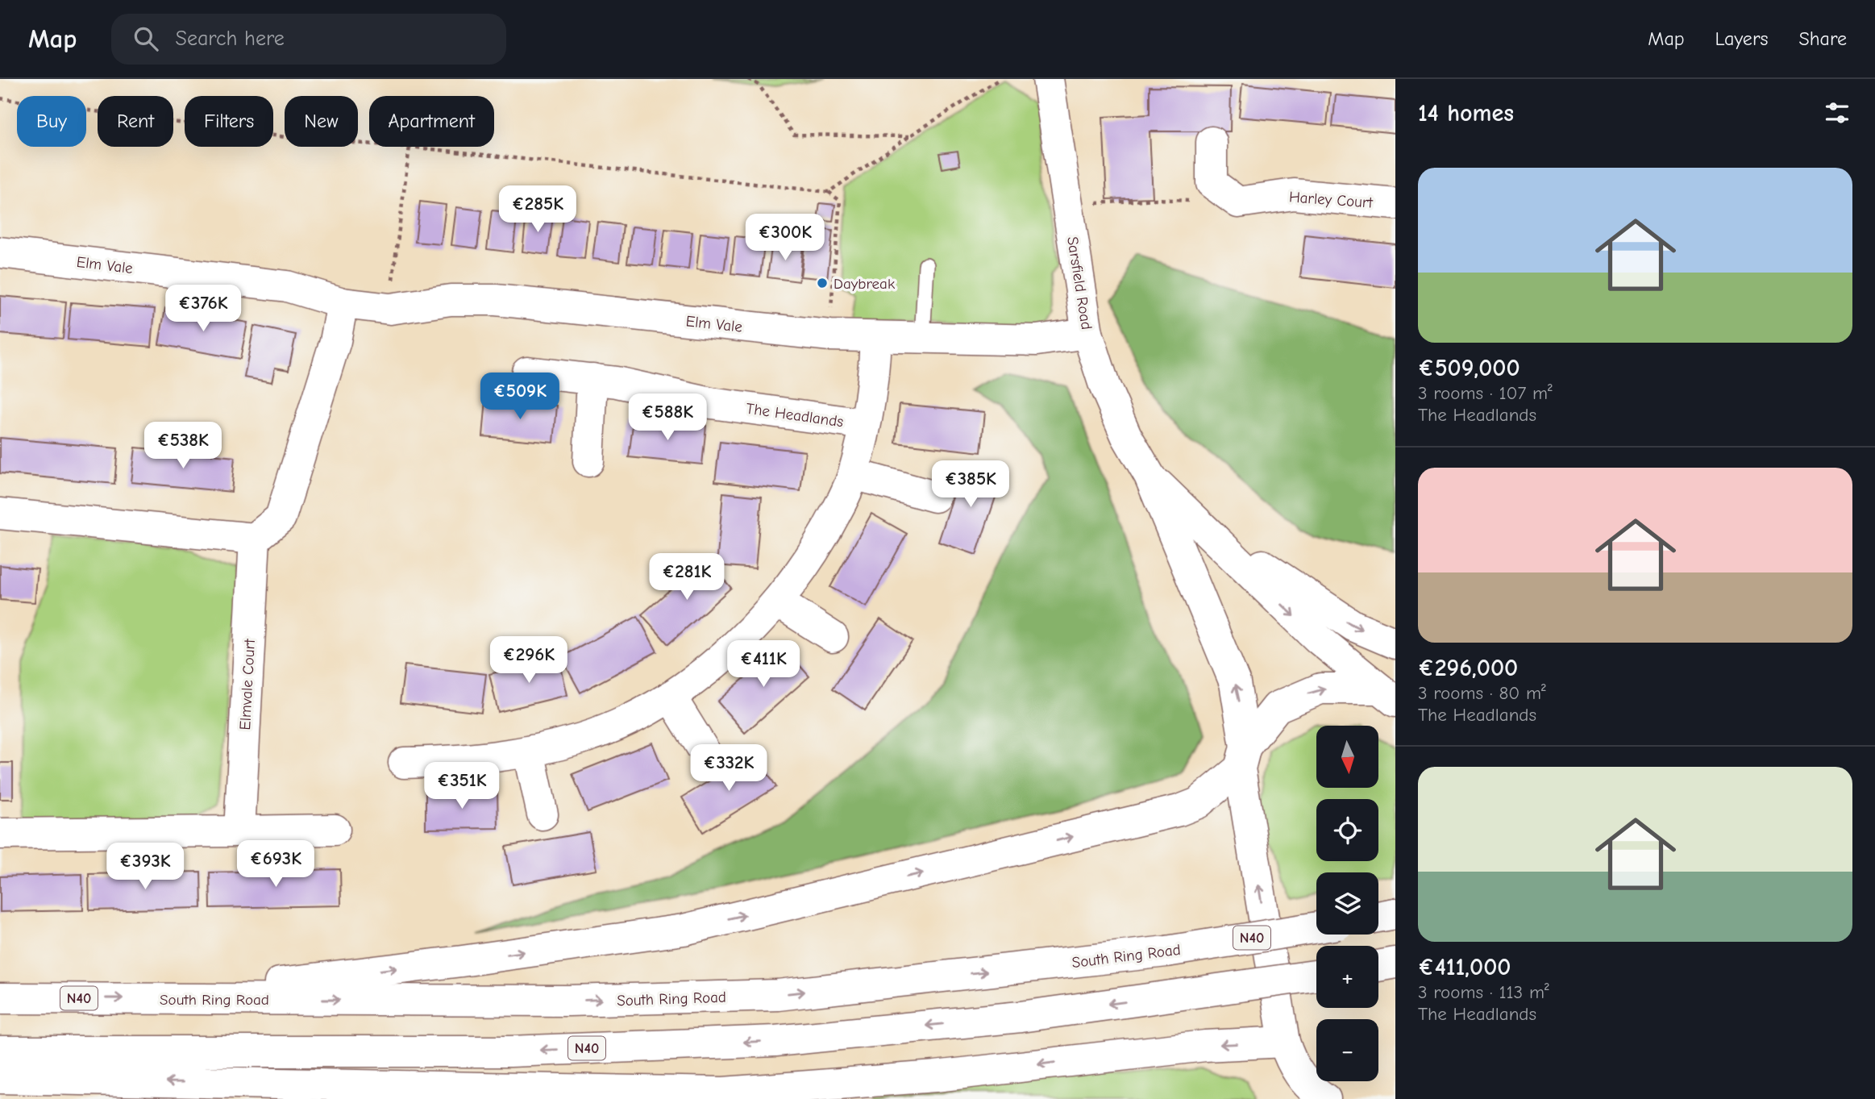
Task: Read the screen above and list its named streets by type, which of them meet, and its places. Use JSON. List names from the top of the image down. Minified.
{"streets":{"main road":["Harley Court","Elm Vale","Sarsfield Road","The Headlands","Elmvale Court","N40","South Ring Road"]},"crossings":[["Elm Vale","Sarsfield Road"],["Elm Vale","The Headlands"]],"places":["Daybreak"],"north":"bottom","page":{"header":"Map","search":"Search here","nav":["Map","Layers","Share"],"heading":"14 homes","chip":["Buy","Rent","Filters","New","Apartment"],"list":[{"name":"€509,000","note":"3 rooms · 107 m² · The Headlands"},{"name":"€296,000","note":"3 rooms · 80 m² · The Headlands"},{"name":"€411,000","note":"3 rooms · 113 m² · The Headlands"}],"price":["€285K","€300K","€376K","€509K","€588K","€538K","€385K","€281K","€296K","€411K","€332K","€351K","€693K","€393K"],"map_buttons":["+","−"]}}
